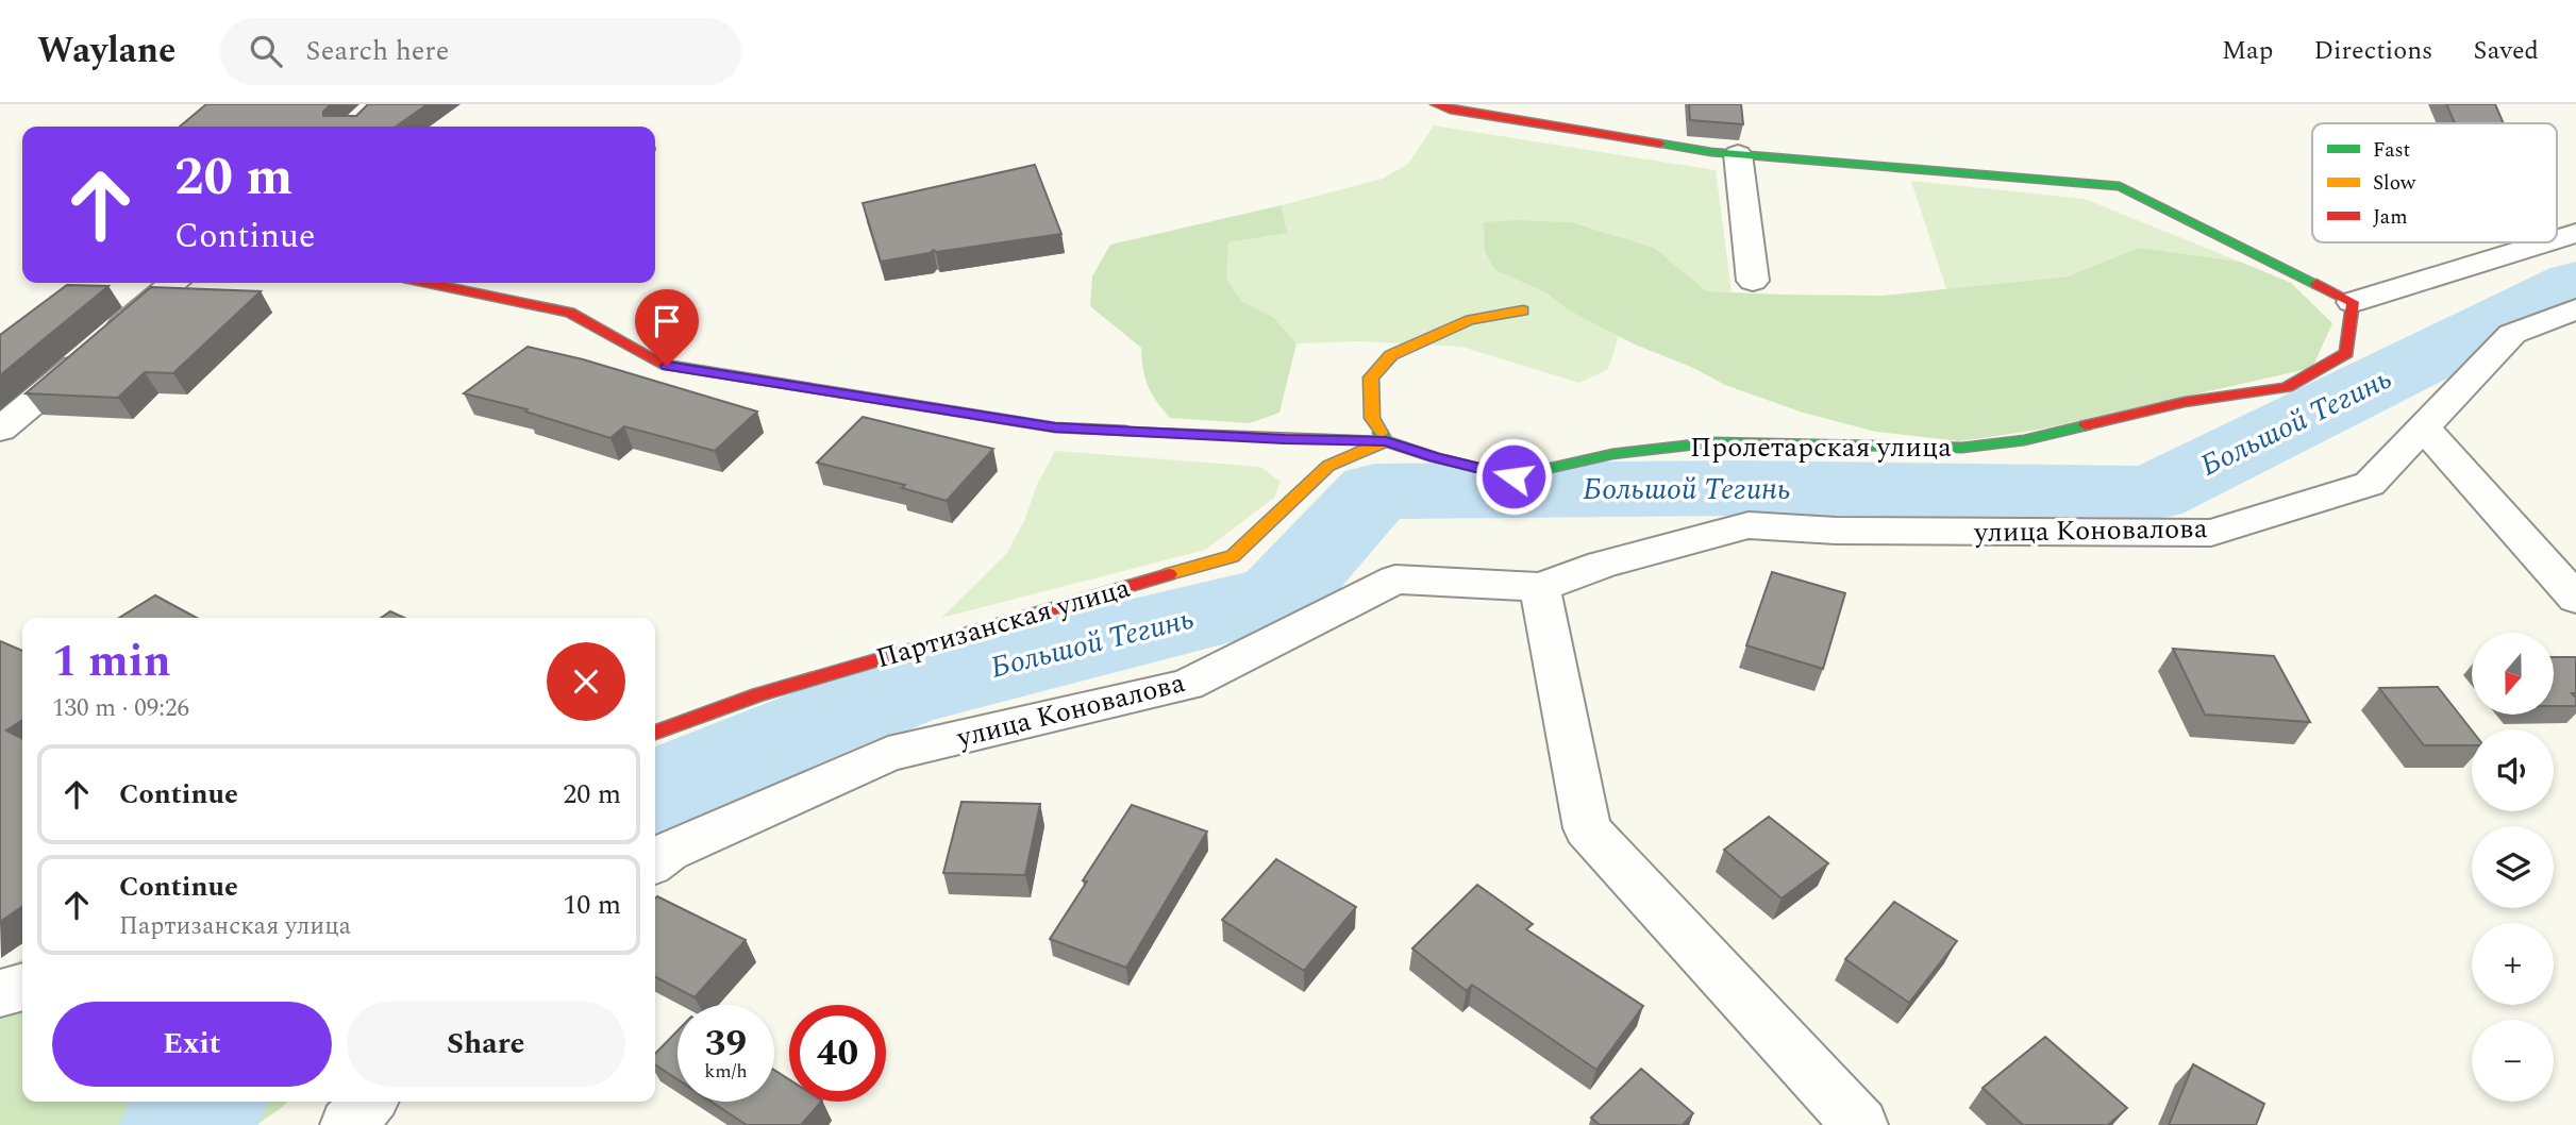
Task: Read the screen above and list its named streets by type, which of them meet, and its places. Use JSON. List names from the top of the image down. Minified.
{"streets":{"street":["Пролетарская улица","улица Коновалова","Партизанская улица"]},"crossings":[["Пролетарская улица","Партизанская улица"]],"water":["Большой Тегинь"],"legend":["Fast","Slow","Jam"],"north":"bottom","page":{"header":"Waylane","search":"Search here","nav":["Map","Directions","Saved"],"turn":["20 m","Continue"],"heading":["1 min","130 m · 09:26"],"map_buttons":["+","−"],"list":[{"name":"Continue","value":"20 m"},{"name":"Continue","note":"Партизанская улица","value":"10 m"}],"buttons":["Exit","Share"],"speed":"39 km/h","limit":"40"}}
